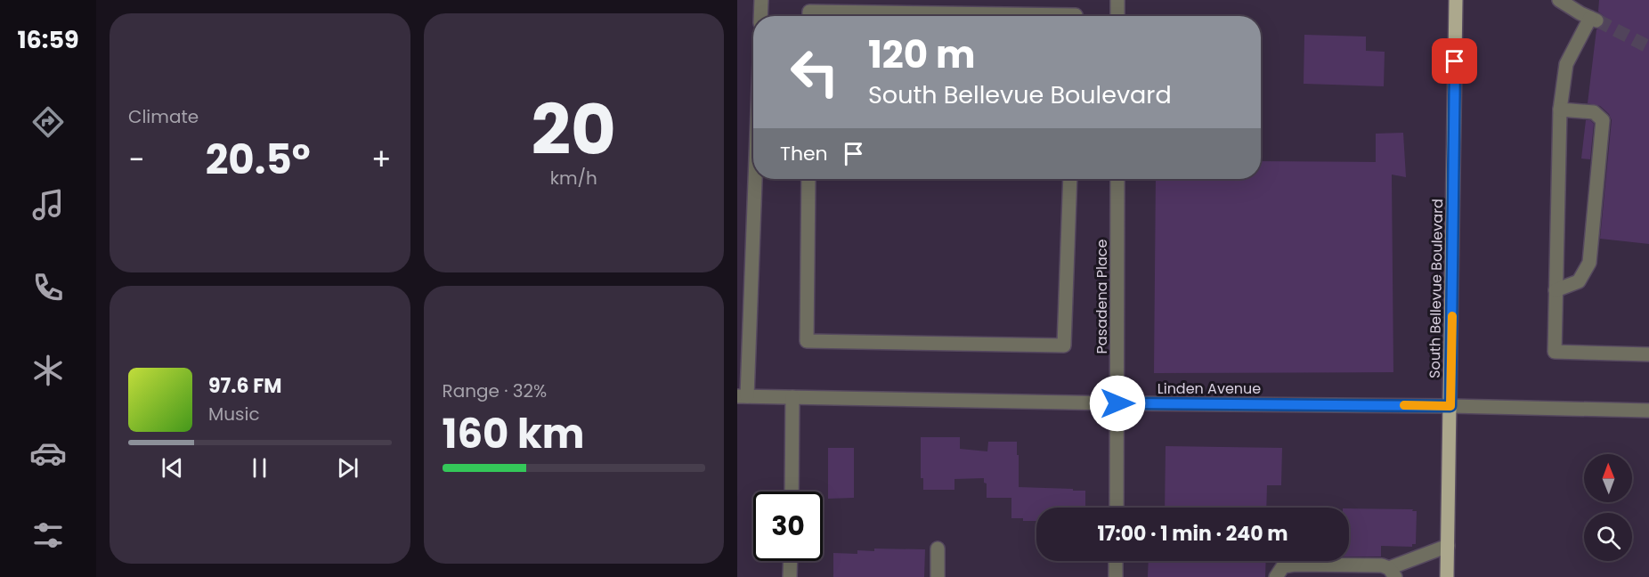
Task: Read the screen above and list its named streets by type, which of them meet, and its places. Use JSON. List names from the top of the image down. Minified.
{"streets":{"main road":["South Bellevue Boulevard"],"street":["Pasadena Place","Linden Avenue"]},"crossings":[["South Bellevue Boulevard","Linden Avenue"],["Pasadena Place","Linden Avenue"]],"north":"top","page":{"tabs":"16:59","tile":["Climate",["20","km/h"],["Range · 32%","160 km"]],"turn":["120 m","South Bellevue Boulevard"],"then":"Then","heat":["−","20.5°","+"],"song":["97.6 FM","Music"],"limit":"30","trip":"17:00 · 1 min · 240 m"}}
